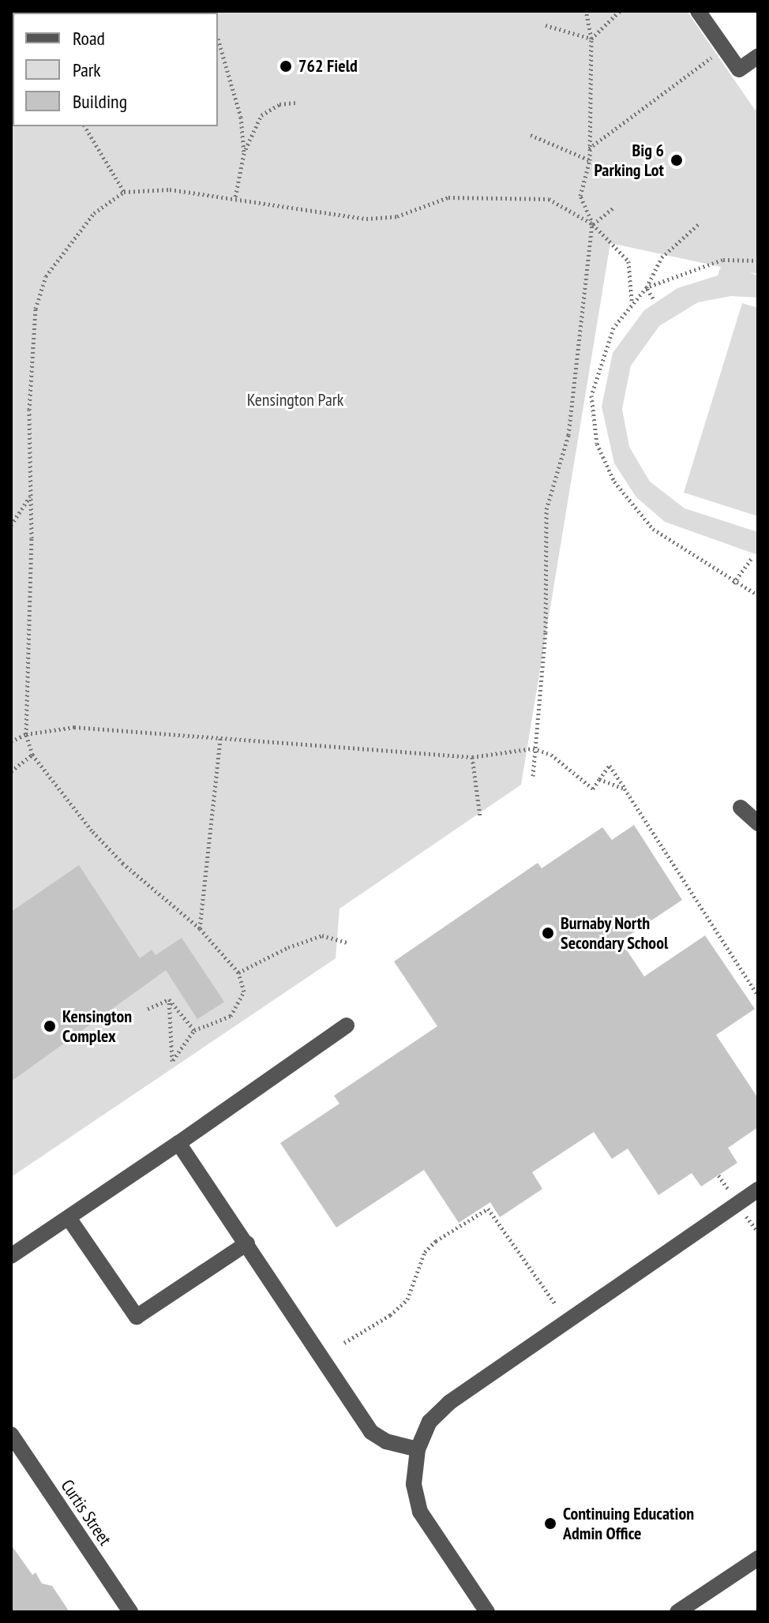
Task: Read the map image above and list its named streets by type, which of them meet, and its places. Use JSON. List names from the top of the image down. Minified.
{"streets":{"street":["Curtis Street"]},"parks":["Kensington Park"],"places":["762 Field","Big 6 Parking Lot","Burnaby North Secondary School","Kensington Complex","Continuing Education Admin Office"],"legend":["Road","Park","Building"]}
